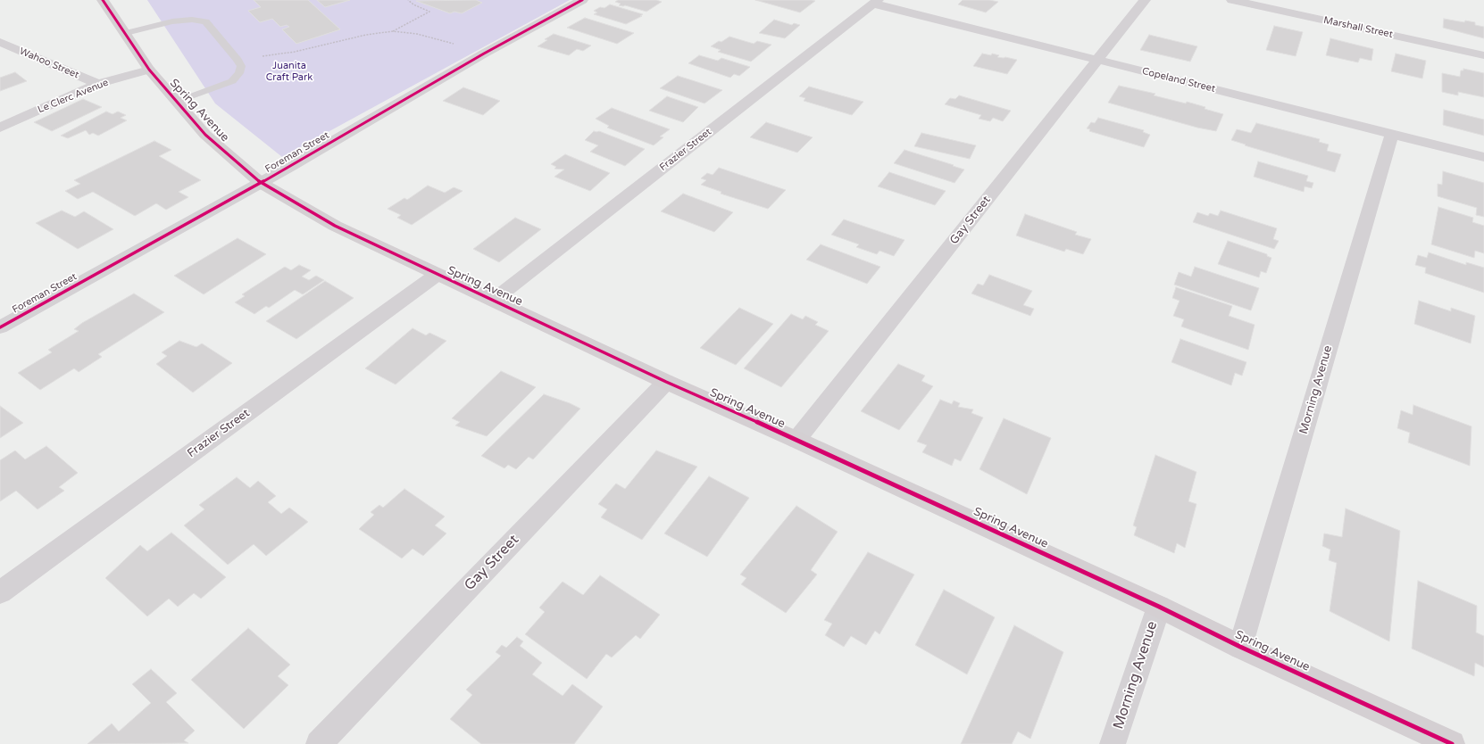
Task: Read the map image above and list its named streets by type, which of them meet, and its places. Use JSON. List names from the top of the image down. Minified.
{"streets":{"street":["Marshall Street","Wahoo Street","Copeland Street","Le Clerc Avenue","Spring Avenue","Frazier Street","Foreman Street","Gay Street","Morning Avenue"]},"crossings":[["Wahoo Street","Le Clerc Avenue"],["Copeland Street","Frazier Street"],["Copeland Street","Gay Street"],["Copeland Street","Morning Avenue"],["Le Clerc Avenue","Spring Avenue"],["Spring Avenue","Frazier Street"],["Spring Avenue","Foreman Street"],["Spring Avenue","Gay Street"],["Spring Avenue","Morning Avenue"]],"parks":["Juanita Craft Park"]}
